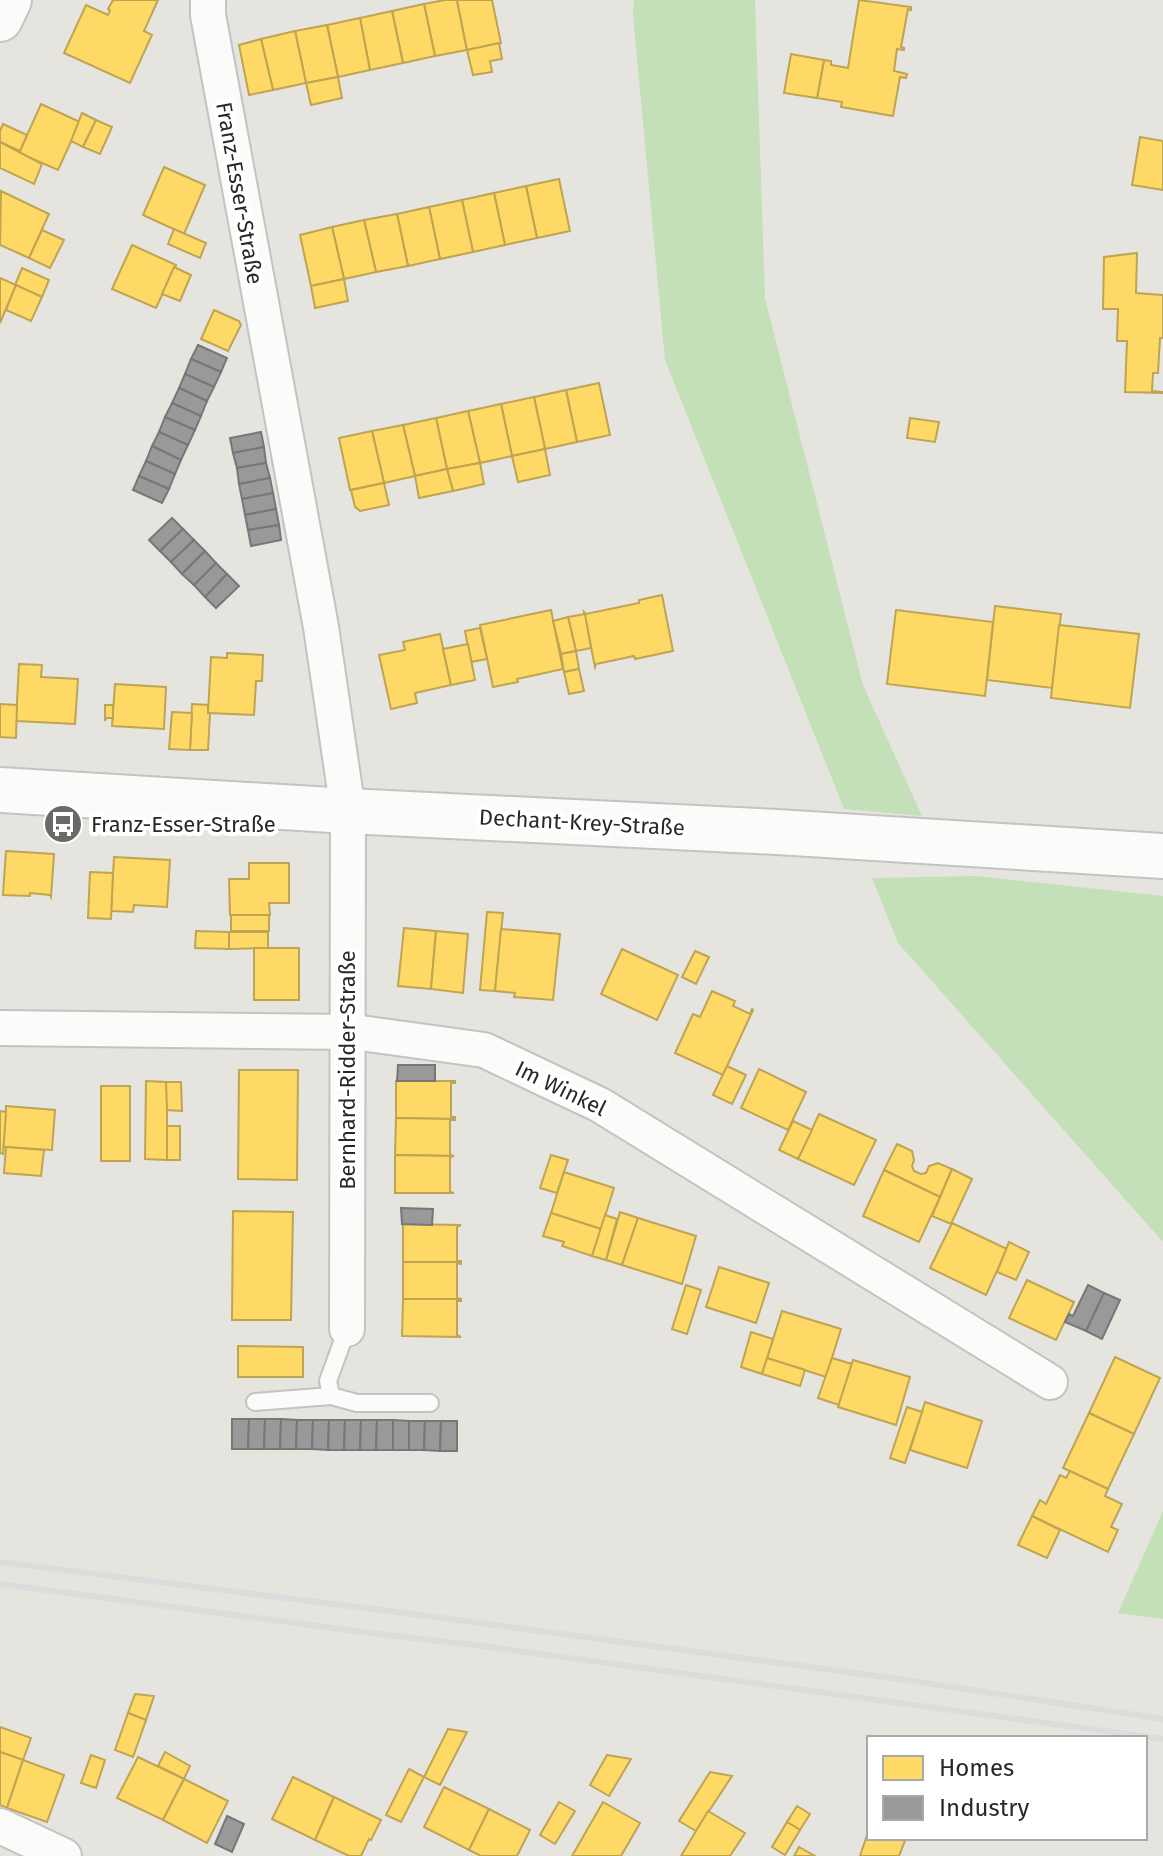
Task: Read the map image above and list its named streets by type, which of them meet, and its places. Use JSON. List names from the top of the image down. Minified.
{"streets":{"street":["Franz-Esser-Straße","Dechant-Krey-Straße","Bernhard-Ridder-Straße","Im Winkel"]},"crossings":[["Franz-Esser-Straße","Dechant-Krey-Straße"],["Franz-Esser-Straße","Bernhard-Ridder-Straße"],["Dechant-Krey-Straße","Bernhard-Ridder-Straße"],["Bernhard-Ridder-Straße","Im Winkel"]],"places":{"bus stop":["Franz-Esser-Straße"]},"legend":["Homes","Industry"]}
